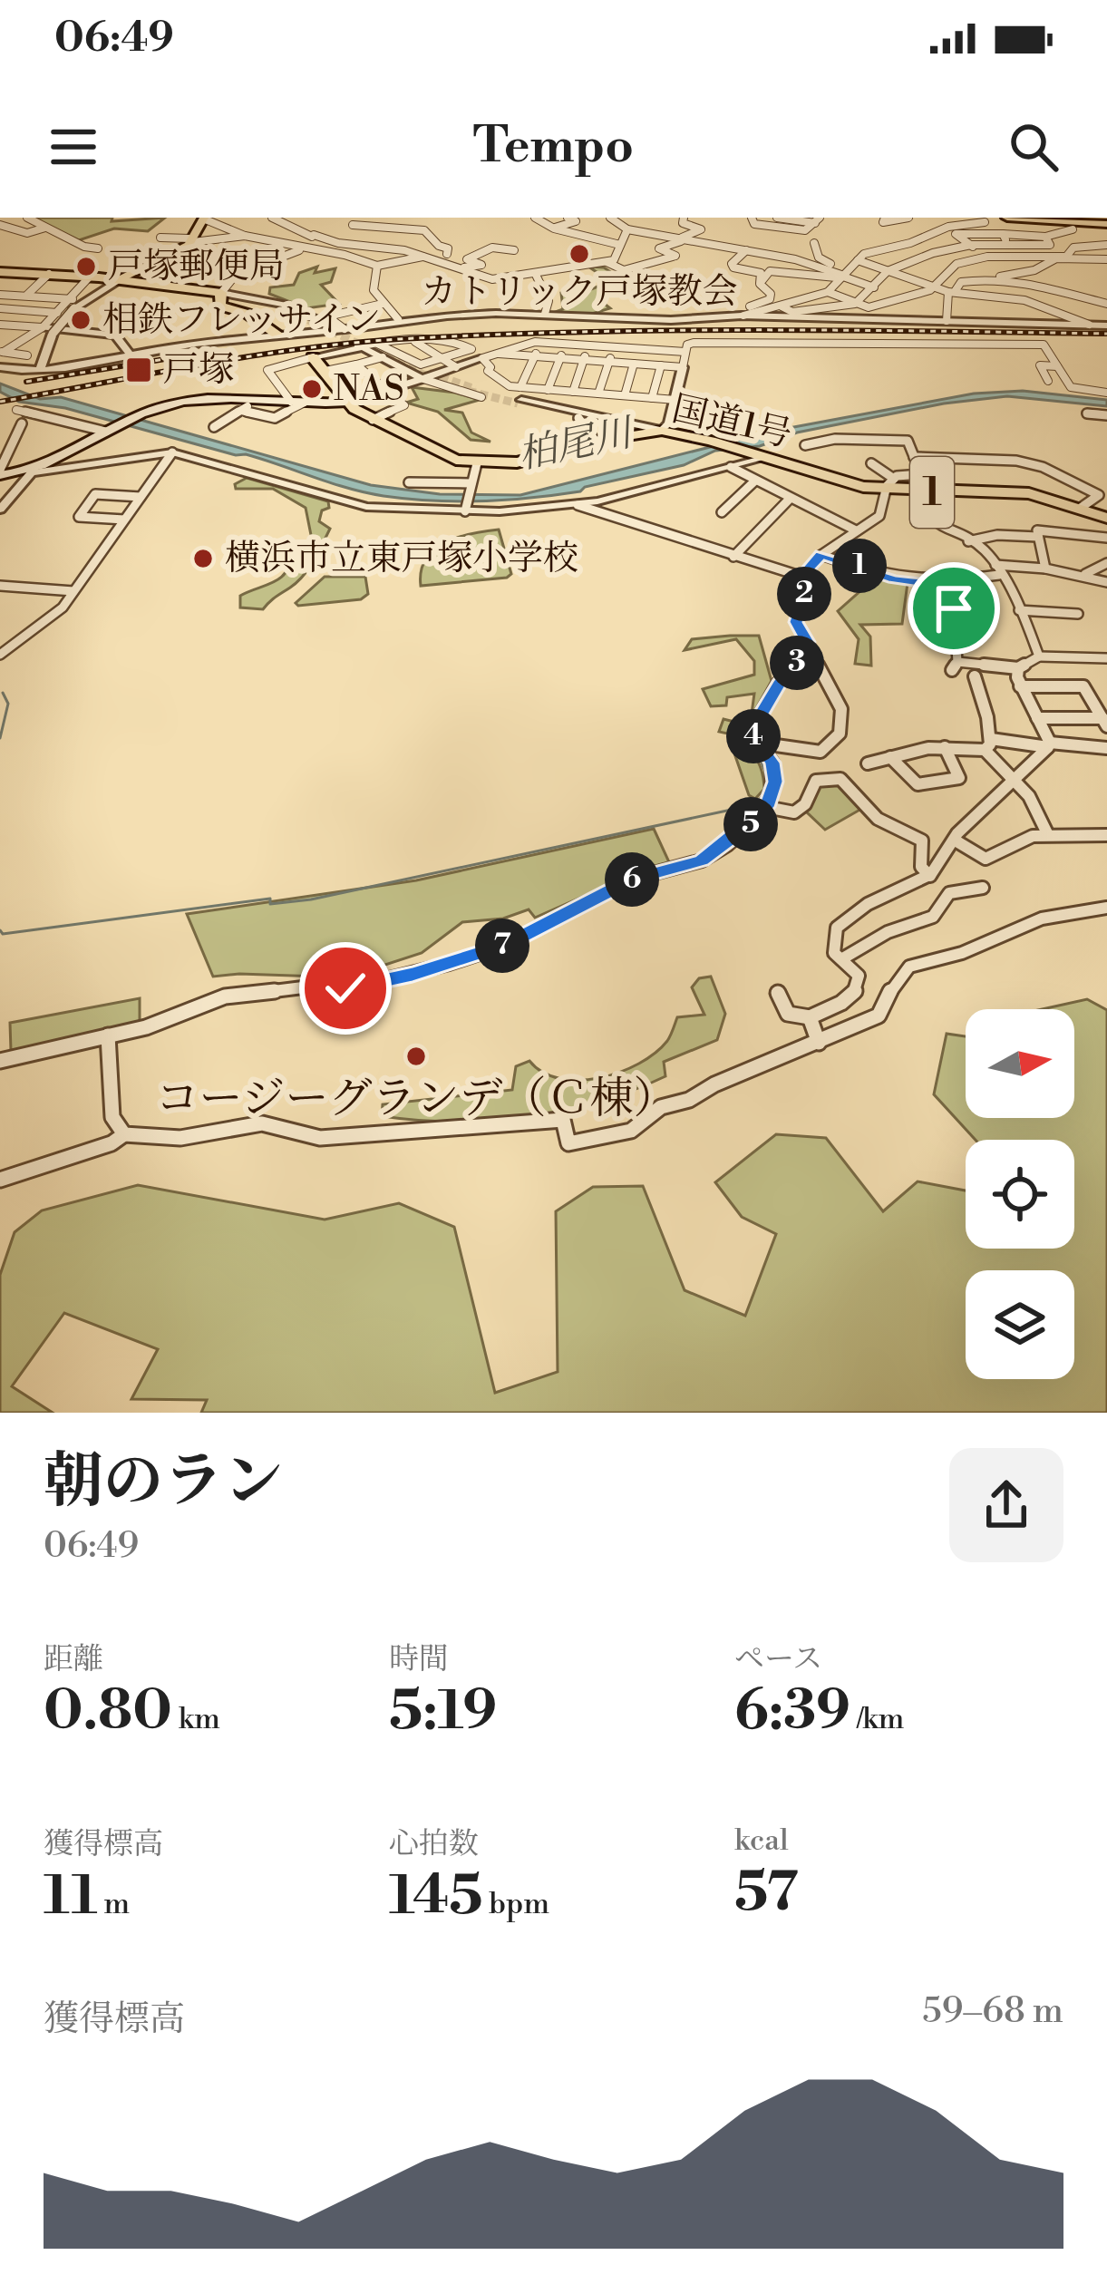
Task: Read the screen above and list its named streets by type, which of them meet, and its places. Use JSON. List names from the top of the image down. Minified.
{"streets":{"highway":["国道1号","1"]},"water":["柏尾川"],"places":{"other":["カトリック戸塚教会","戸塚郵便局","相鉄フレッサイン","NAS","横浜市立東戸塚小学校","コージーグランデ（Ｃ棟）"],"transit":["戸塚"]},"north":"right","page":{"status":"06:49","header":"Tempo","pins":["1","2","3","4","5","6","7"],"heading":["朝のラン","06:49"],"stats":[["距離","0.80 km"],["時間","5:19"],["ペース","6:39 /km"],["獲得標高","11 m"],["心拍数","145 bpm"],["kcal","57"]],"chart":["獲得標高","59–68 m"]}}
